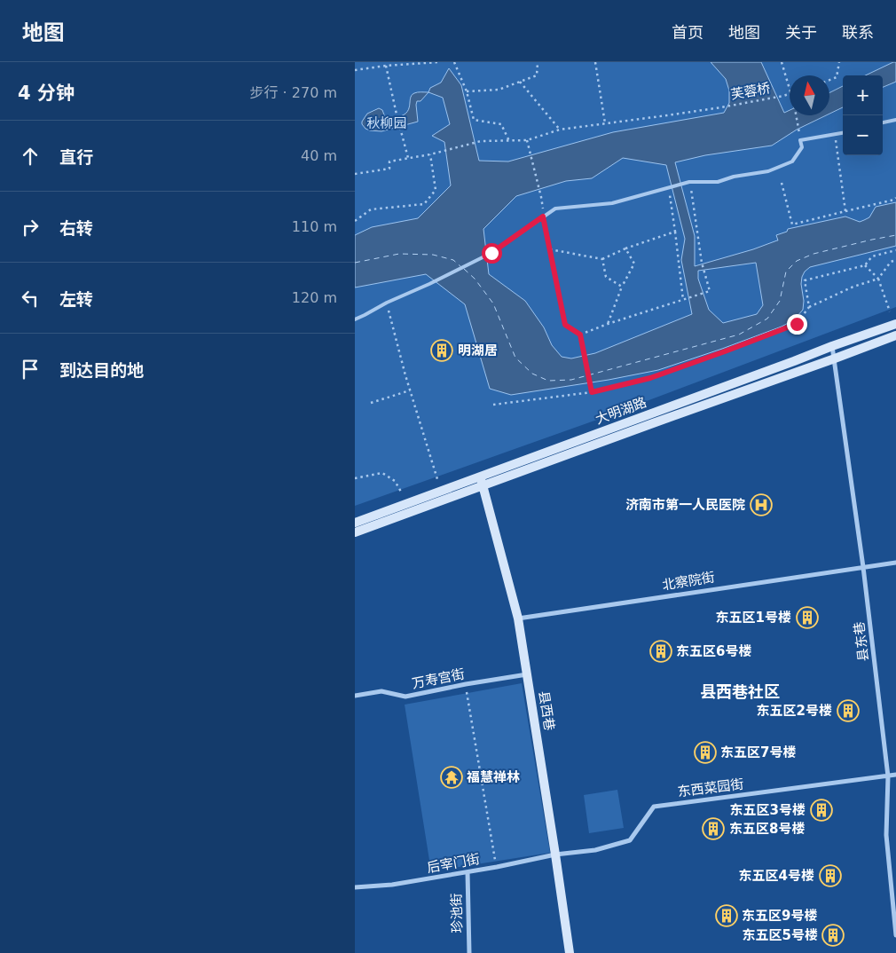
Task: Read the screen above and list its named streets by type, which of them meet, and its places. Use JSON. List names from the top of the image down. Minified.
{"streets":{"main road":["大明湖路","县西巷"],"street":["北察院街","县东巷","万寿宫街","东西菜园街","后宰门街","珍池街"],"path":["芙蓉桥"]},"crossings":[["大明湖路","县东巷"],["大明湖路","县西巷"],["北察院街","县东巷"],["北察院街","县西巷"],["县东巷","东西菜园街"],["万寿宫街","县西巷"],["县西巷","东西菜园街"],["县西巷","后宰门街"],["东西菜园街","后宰门街"],["后宰门街","珍池街"]],"districts":["县西巷社区"],"parks":["秋柳园"],"places":{"building":["明湖居","东五区1号楼","东五区6号楼","东五区2号楼","东五区7号楼","东五区3号楼","东五区8号楼","东五区4号楼","东五区9号楼","东五区5号楼"],"hospital":["济南市第一人民医院"],"temple":["福慧禅林"]},"north":"top","page":{"header":"地图","nav":["首页","地图","关于","联系"],"heading":["4 分钟","步行 · 270 m"],"map_buttons":["+","−"],"list":[["直行","40 m"],["右转","110 m"],["左转","120 m"],"到达目的地"]}}
